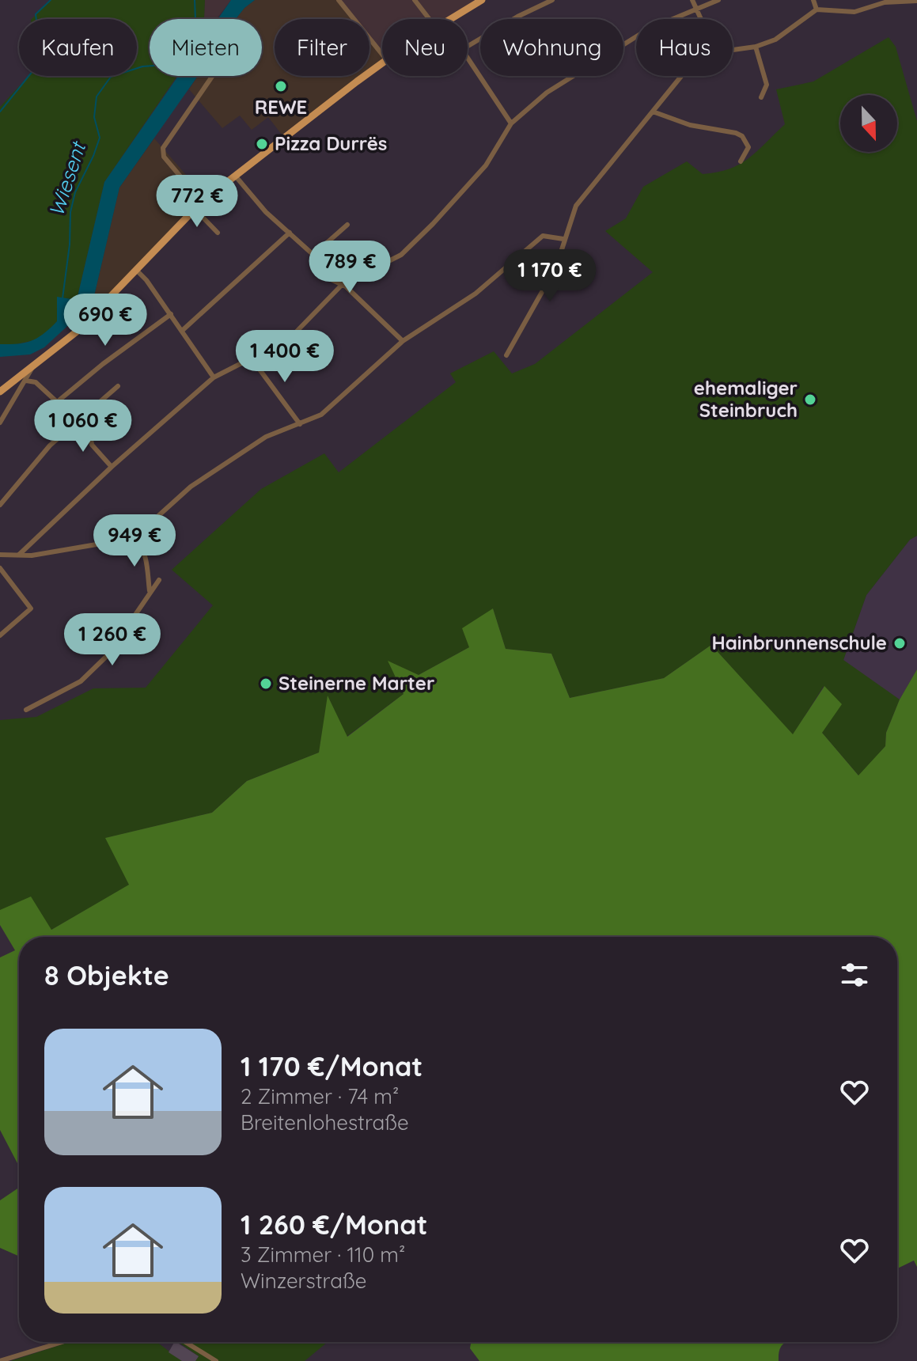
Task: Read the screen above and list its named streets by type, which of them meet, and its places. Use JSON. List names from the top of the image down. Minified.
{"water":["Wiesent"],"places":["REWE","Pizza Durrës","ehemaliger Steinbruch","Hainbrunnenschule","Steinerne Marter"],"north":"bottom","page":{"chip":["Kaufen","Mieten","Filter","Neu","Wohnung","Haus"],"price":["772 €","789 €","1 170 €","690 €","1 400 €","1 060 €","949 €","1 260 €"],"heading":"8 Objekte","list":[{"name":"1 170 €/Monat","note":"2 Zimmer · 74 m² · Breitenlohestraße"},{"name":"1 260 €/Monat","note":"3 Zimmer · 110 m² · Winzerstraße"}]}}
